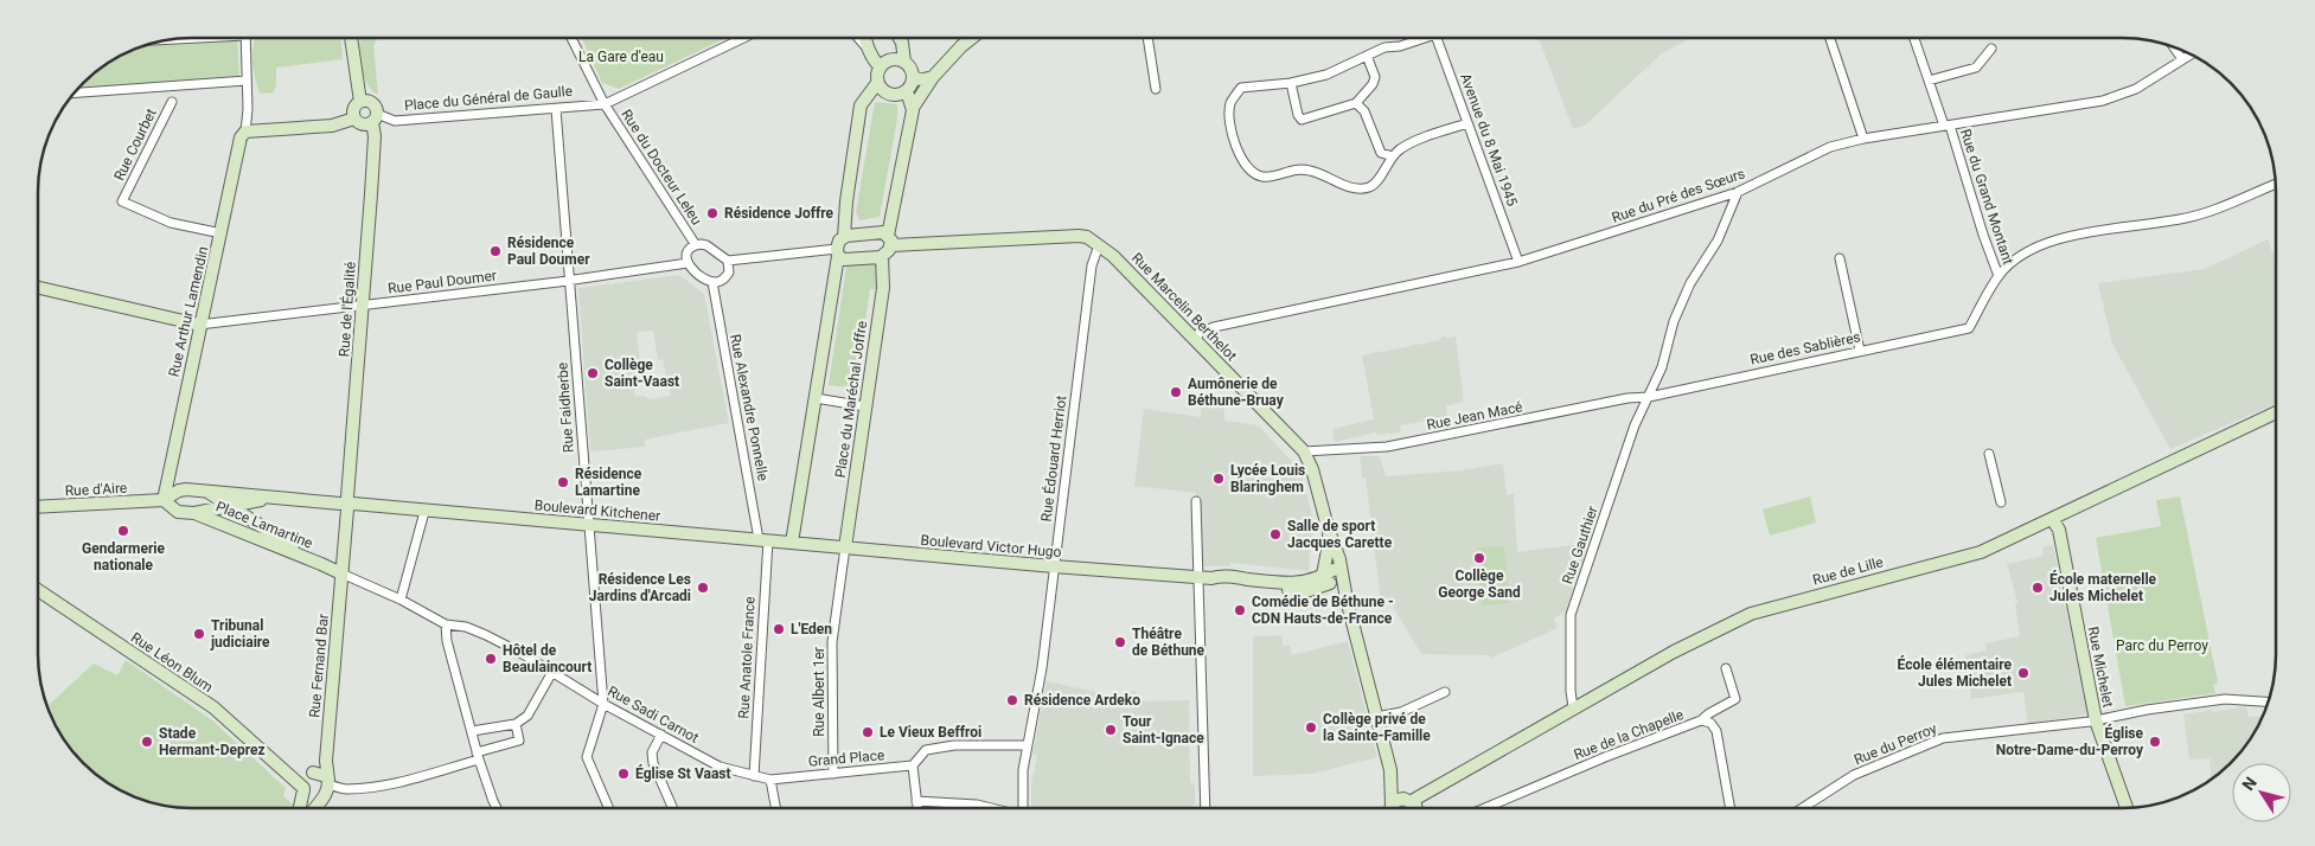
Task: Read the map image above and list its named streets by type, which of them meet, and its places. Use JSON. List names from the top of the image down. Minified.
{"streets":{"main road":["Rue Marcelin Berthelot","Rue de l'Égalité","Rue Arthur Lamendin","Place du Maréchal Joffre","Rue d'Aire","Boulevard Kitchener","Place Lamartine","Boulevard Victor Hugo","Rue de Lille","Rue Léon Blum","Rue Fernand Bar","Rue Michelet"],"street":["Place du Général de Gaulle","Avenue du 8 Mai 1945","Rue Courbet","Rue du Docteur Leleu","Rue du Pré des Sœurs","Rue du Grand Montant","Rue Paul Doumer","Rue des Sablières","Rue Faidherbe","Rue Alexandre Ponnelle","Rue Jean Macé","Rue Édouard Herriot","Rue Gauthier","Rue Anatole France","Rue Albert 1er","Rue Sadi Carnot","Rue de la Chapelle","Rue du Perroy","Grand Place"]},"crossings":[["Place du Général de Gaulle","Rue du Docteur Leleu"],["Place du Général de Gaulle","Rue de l'Égalité"],["Place du Général de Gaulle","Rue Faidherbe"],["Avenue du 8 Mai 1945","Rue du Pré des Sœurs"],["Rue Courbet","Rue Arthur Lamendin"],["Rue du Docteur Leleu","Rue Paul Doumer"],["Rue du Docteur Leleu","Rue Alexandre Ponnelle"],["Rue du Pré des Sœurs","Rue du Grand Montant"],["Rue du Pré des Sœurs","Rue Marcelin Berthelot"],["Rue du Pré des Sœurs","Rue Gauthier"],["Rue du Grand Montant","Rue des Sablières"],["Rue Paul Doumer","Rue de l'Égalité"],["Rue Paul Doumer","Rue Arthur Lamendin"],["Rue Paul Doumer","Rue Faidherbe"],["Rue Paul Doumer","Rue Alexandre Ponnelle"],["Rue Marcelin Berthelot","Rue Jean Macé"],["Rue Marcelin Berthelot","Rue Édouard Herriot"],["Rue Marcelin Berthelot","Boulevard Victor Hugo"],["Rue de l'Égalité","Place Lamartine"],["Rue Arthur Lamendin","Rue d'Aire"],["Rue Arthur Lamendin","Place Lamartine"],["Rue des Sablières","Rue Jean Macé"],["Rue des Sablières","Rue Gauthier"],["Place du Maréchal Joffre","Boulevard Victor Hugo"],["Place du Maréchal Joffre","Rue Albert 1er"],["Rue Faidherbe","Boulevard Kitchener"],["Rue Faidherbe","Rue Sadi Carnot"],["Rue Alexandre Ponnelle","Boulevard Kitchener"],["Rue Alexandre Ponnelle","Boulevard Victor Hugo"],["Rue Alexandre Ponnelle","Rue Anatole France"],["Rue Jean Macé","Rue Gauthier"],["Rue Édouard Herriot","Boulevard Victor Hugo"],["Rue d'Aire","Place Lamartine"],["Boulevard Kitchener","Place Lamartine"],["Boulevard Kitchener","Boulevard Victor Hugo"],["Boulevard Kitchener","Rue Anatole France"],["Rue Gauthier","Rue de Lille"],["Boulevard Victor Hugo","Rue Anatole France"],["Boulevard Victor Hugo","Rue Albert 1er"],["Rue de Lille","Rue Michelet"],["Rue Anatole France","Rue Sadi Carnot"],["Rue Léon Blum","Rue Fernand Bar"],["Rue Michelet","Rue du Perroy"],["Rue Albert 1er","Grand Place"],["Rue Sadi Carnot","Grand Place"]],"parks":["La Gare d'eau","Parc du Perroy"],"places":["Résidence Joffre","Résidence Paul Doumer","Collège Saint-Vaast","Aumônerie de Béthune-Bruay","Lycée Louis Blaringhem","Résidence Lamartine","Gendarmerie nationale","Salle de sport Jacques Carette","Collège George Sand","Résidence Les Jardins d'Arcadi","École maternelle Jules Michelet","Comédie de Béthune - CDN Hauts-de-France","L'Eden","Tribunal judiciaire","Théâtre de Béthune","Hôtel de Beaulaincourt","École élémentaire Jules Michelet","Résidence Ardeko","Collège privé de la Sainte-Famille","Tour Saint-Ignace","Le Vieux Beffroi","Stade Hermant-Deprez","Église Notre-Dame-du-Perroy","Église St Vaast"],"north":"top left"}
